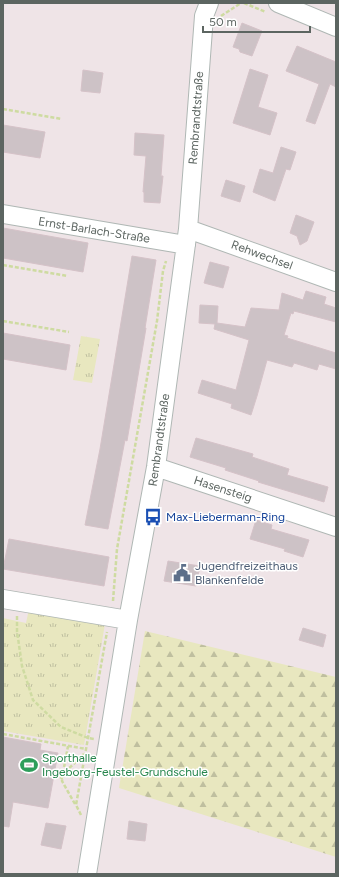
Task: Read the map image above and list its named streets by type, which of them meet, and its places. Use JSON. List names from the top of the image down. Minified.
{"streets":{"street":["Rembrandtstraße","Ernst-Barlach-Straße","Rehwechsel","Hasensteig"]},"crossings":[["Rembrandtstraße","Ernst-Barlach-Straße"],["Rembrandtstraße","Rehwechsel"],["Rembrandtstraße","Hasensteig"],["Ernst-Barlach-Straße","Rehwechsel"]],"places":{"bus stop":["Max-Liebermann-Ring"],"public building":["Jugendfreizeithaus Blankenfelde"],"sports":["Sporthalle Ingeborg-Feustel-Grundschule"]},"scale_bar":"50 m"}
